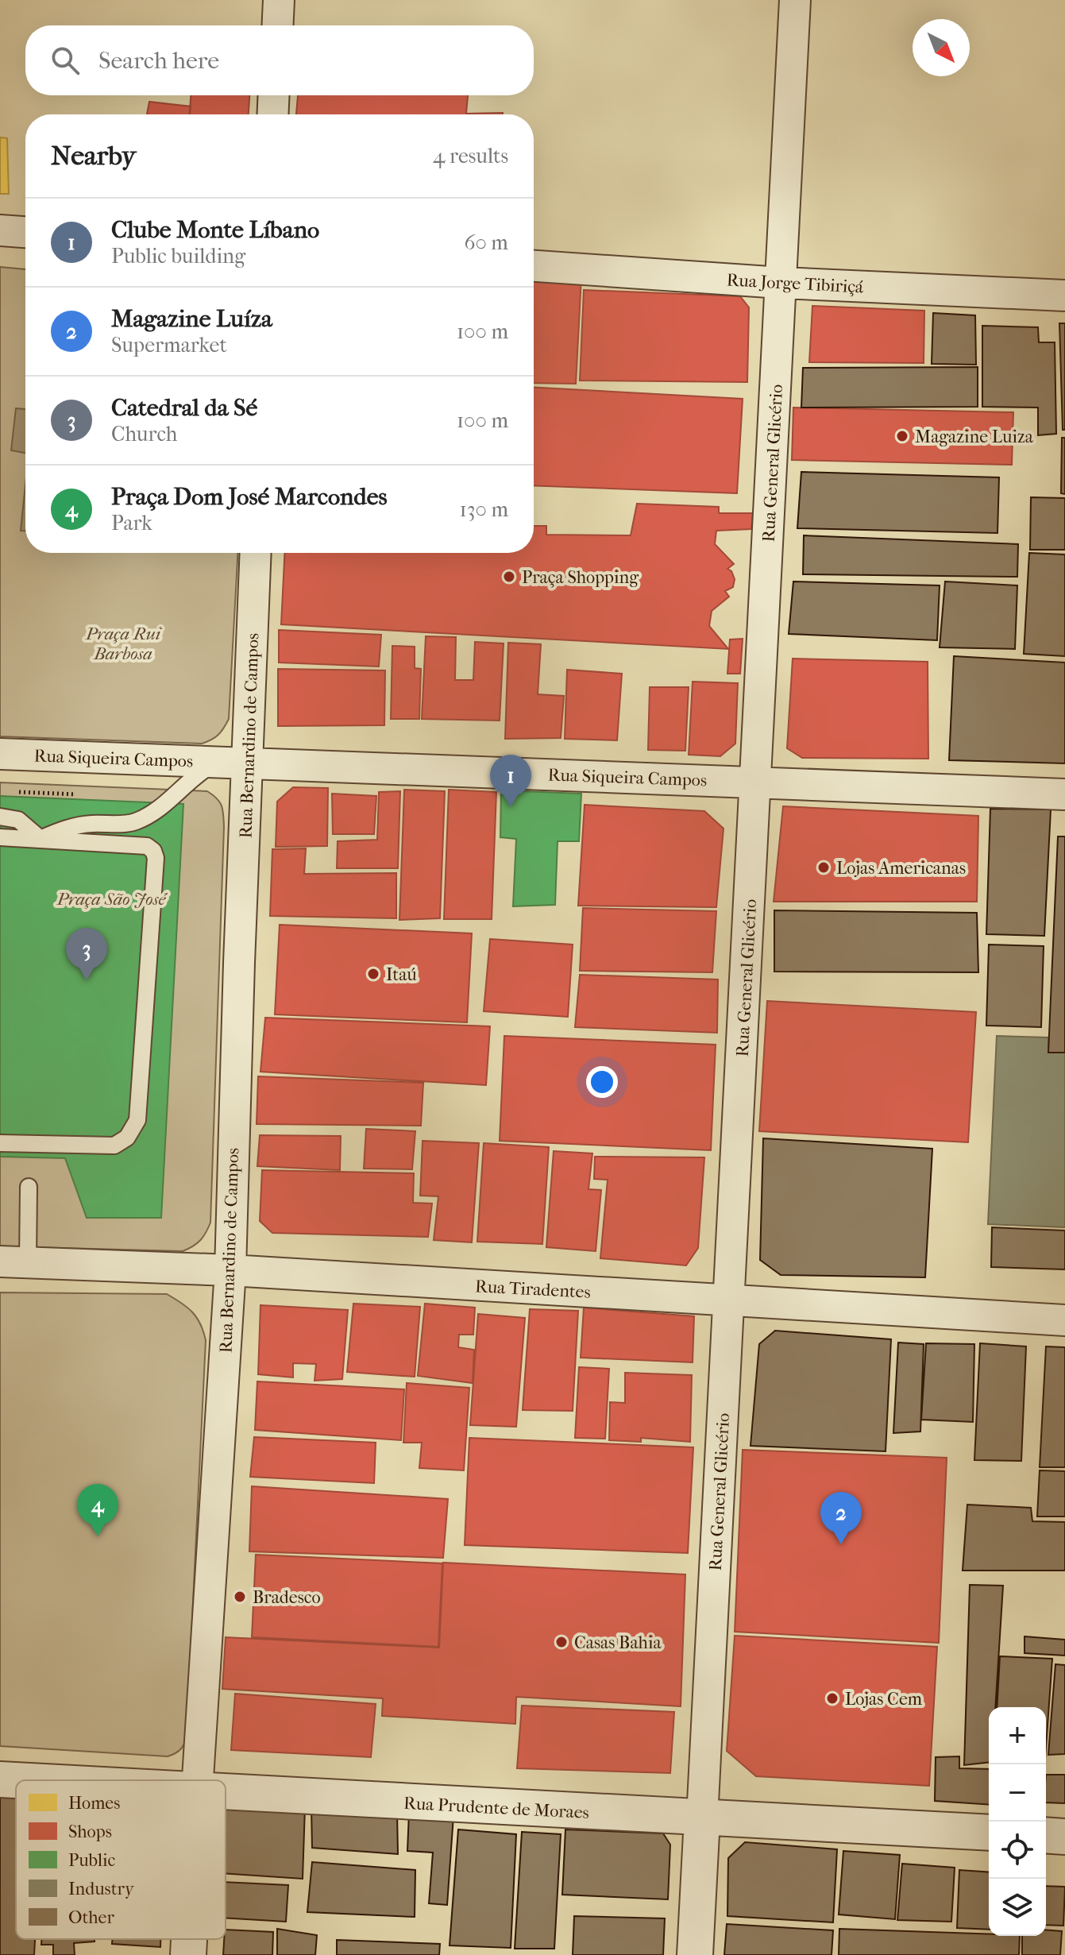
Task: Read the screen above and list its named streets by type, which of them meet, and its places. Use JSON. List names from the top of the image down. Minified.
{"streets":{"street":["Rua Jorge Tibiriçá","Rua General Glicério","Rua Bernardino de Campos","Rua Siqueira Campos","Rua Tiradentes","Rua Prudente de Moraes"]},"crossings":[["Rua Jorge Tibiriçá","Rua General Glicério"],["Rua General Glicério","Rua Siqueira Campos"],["Rua General Glicério","Rua Tiradentes"],["Rua General Glicério","Rua Prudente de Moraes"],["Rua Bernardino de Campos","Rua Siqueira Campos"],["Rua Bernardino de Campos","Rua Tiradentes"]],"parks":["Praça Rui Barbosa","Praça São José"],"places":["Magazine Luiza","Praça Shopping","Lojas Americanas","Itaú","Bradesco","Casas Bahia","Lojas Cem"],"legend":["Homes","Shops","Public","Industry","Other"],"north":"bottom right","page":{"search":"Search here","heading":["Nearby","4 results"],"list":[{"mark":"1","name":"Clube Monte Líbano","note":"Public building","value":"60 m"},{"mark":"2","name":"Magazine Luíza","note":"Supermarket","value":"100 m"},{"mark":"3","name":"Catedral da Sé","note":"Church","value":"100 m"},{"mark":"4","name":"Praça Dom José Marcondes","note":"Park","value":"130 m"}],"pins":["1","3","4","2"],"map_buttons":["+","−"]}}
